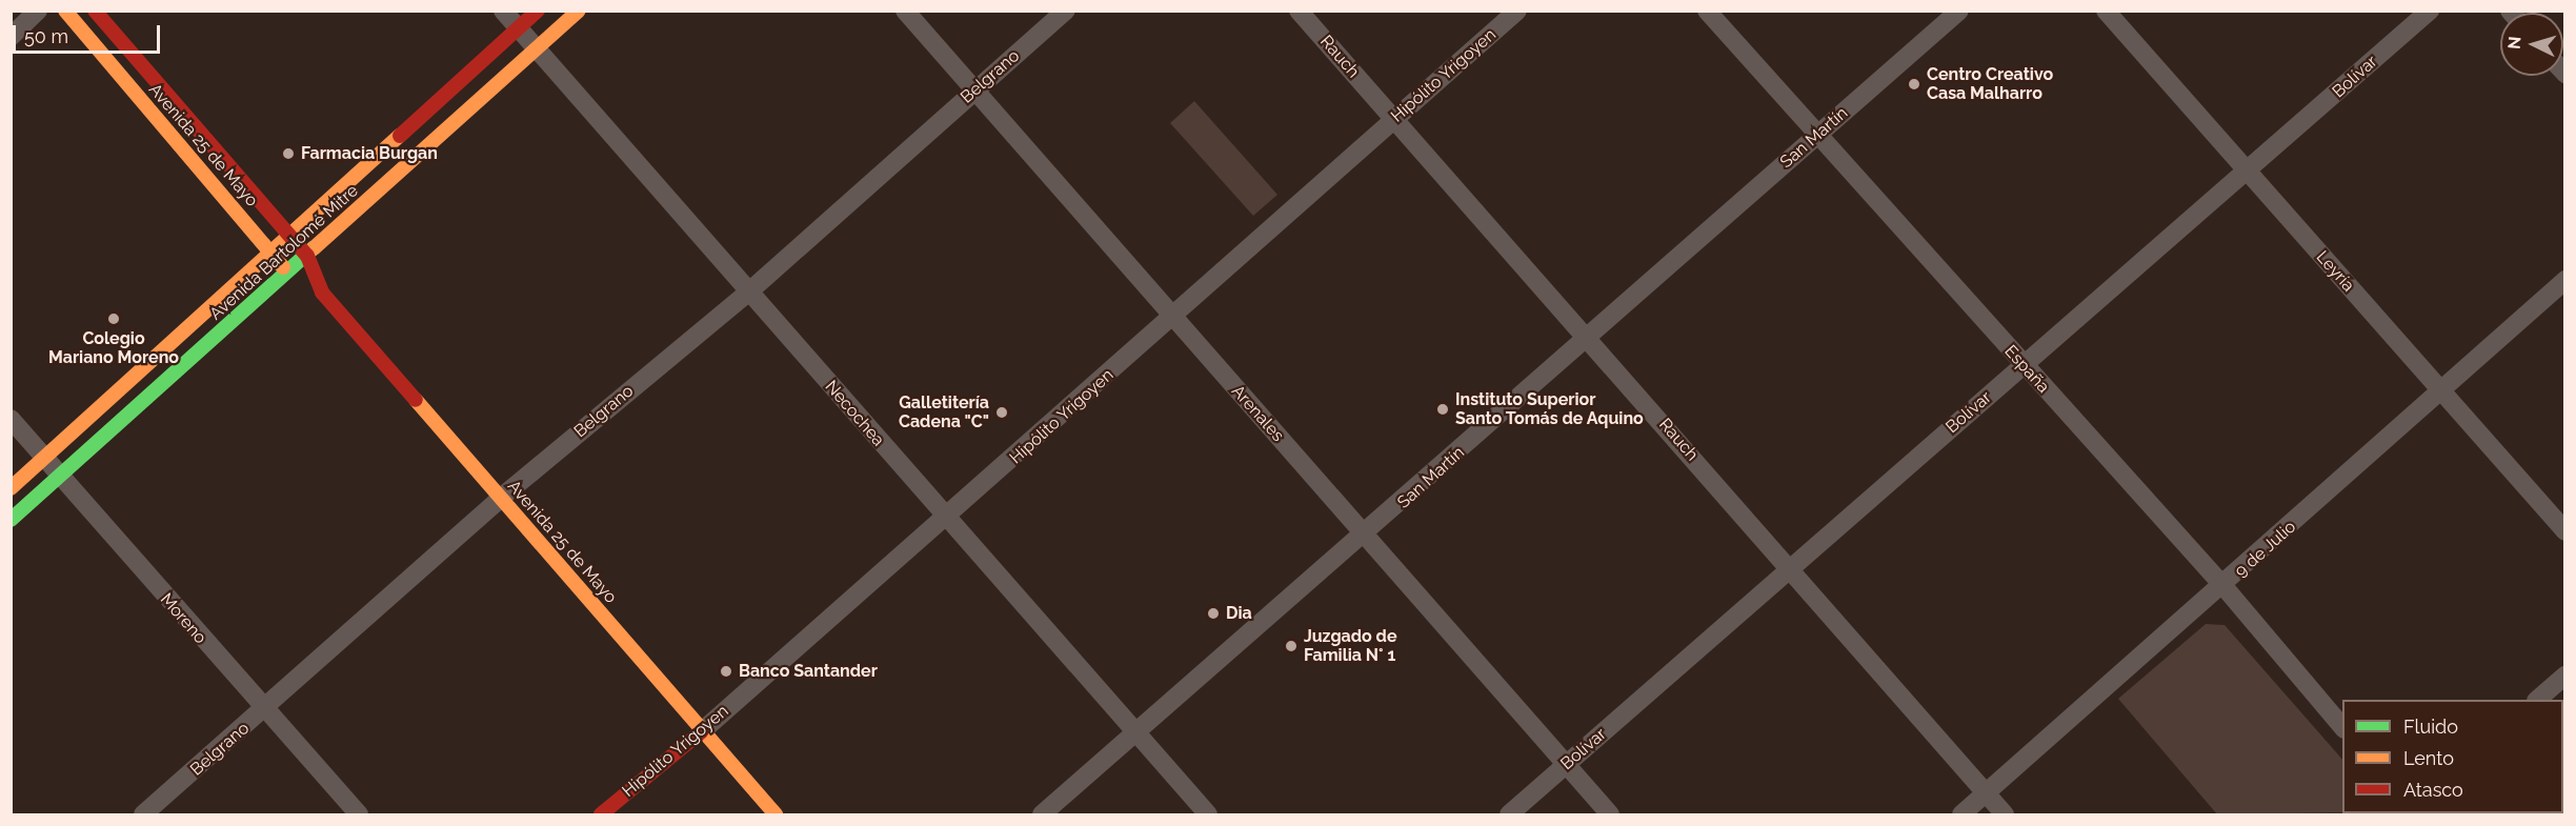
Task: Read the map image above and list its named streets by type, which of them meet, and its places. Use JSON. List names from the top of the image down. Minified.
{"streets":{"main road":["Hipólito Yrigoyen","Avenida 25 de Mayo","Avenida Bartolomé Mitre"],"street":["Rauch","Belgrano","Bolívar","San Martín","Leyría","España","Necochea","Arenales","9 de Julio","Moreno"]},"crossings":[["Rauch","Hipólito Yrigoyen"],["Rauch","Bolívar"],["Rauch","San Martín"],["Rauch","9 de Julio"],["Hipólito Yrigoyen","Avenida 25 de Mayo"],["Hipólito Yrigoyen","Necochea"],["Hipólito Yrigoyen","Arenales"],["Belgrano","Avenida 25 de Mayo"],["Belgrano","Necochea"],["Belgrano","Arenales"],["Belgrano","Moreno"],["Bolívar","Leyría"],["Bolívar","España"],["Bolívar","Arenales"],["San Martín","España"],["San Martín","Necochea"],["San Martín","Arenales"],["Avenida 25 de Mayo","Avenida Bartolomé Mitre"],["Avenida Bartolomé Mitre","Necochea"],["Avenida Bartolomé Mitre","Moreno"],["Leyría","9 de Julio"],["España","9 de Julio"]],"places":["Centro Creativo Casa Malharro","Farmacia Burgan","Colegio Mariano Moreno","Instituto Superior Santo Tomás de Aquino","Galletitería Cadena \"C\"","Dia","Juzgado de Familia N° 1","Banco Santander"],"legend":["Fluido","Lento","Atasco"],"scale_bar":"50 m","north":"left"}
